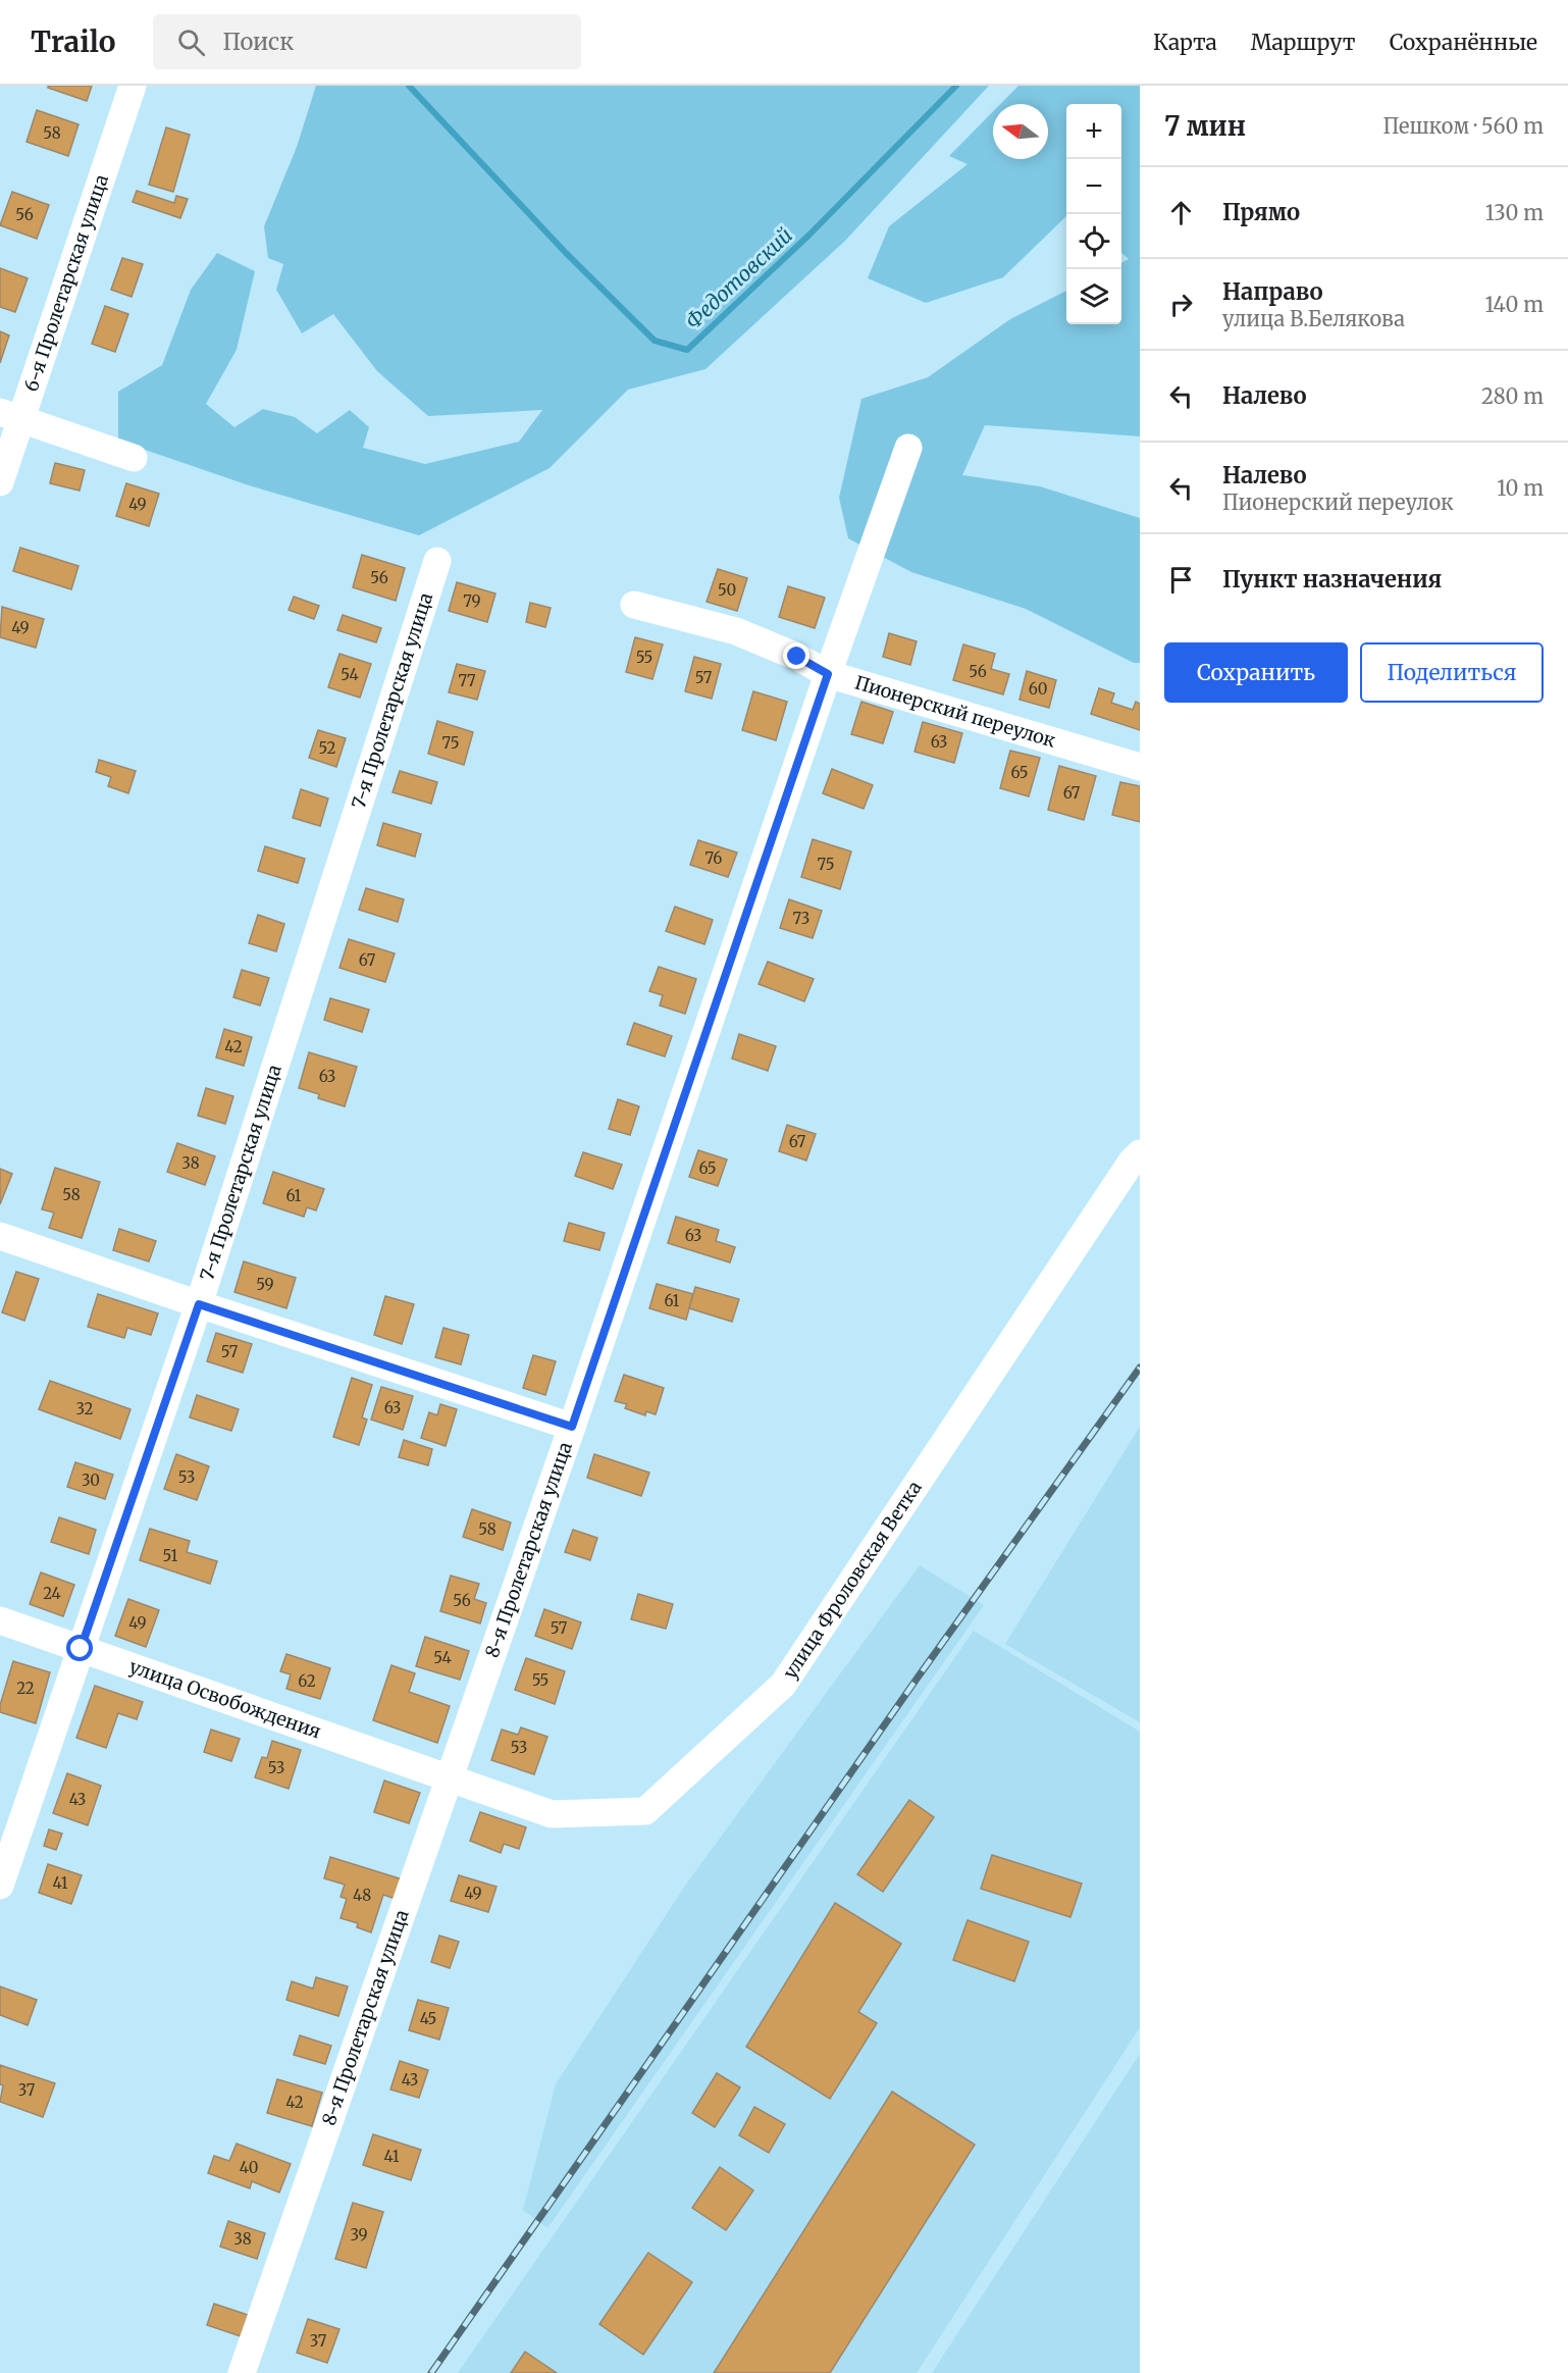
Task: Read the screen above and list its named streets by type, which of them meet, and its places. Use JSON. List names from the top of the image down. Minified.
{"streets":{"street":["6-я Пролетарская улица","7-я Пролетарская улица","Пионерский переулок","8-я Пролетарская улица","улица Фроловская Ветка","улица Освобождения"]},"crossings":[["7-я Пролетарская улица","улица Освобождения"],["Пионерский переулок","8-я Пролетарская улица"],["8-я Пролетарская улица","улица Фроловская Ветка"],["8-я Пролетарская улица","улица Освобождения"],["улица Фроловская Ветка","улица Освобождения"]],"water":["Федотовский"],"house_numbers":["58","56","49","56","50","79","49","55","56","54","57","77","60","63","75","52","65","67","76","75","73","67","42","63","67","38","65","58","61","63","59","61","57","63","32","53","30","58","51","24","56","49","57","54","55","62","22","53","53","43","41","49","48","45","43","37","42","41","40","39","38","37"],"north":"left","page":{"header":"Trailo","search":"Поиск","nav":["Карта","Маршрут","Сохранённые"],"heading":["7 мин","Пешком · 560 m"],"map_buttons":["+","−"],"list":[["Прямо","130 m"],["Направо","улица В.Белякова","140 m"],["Налево","280 m"],["Налево","Пионерский переулок","10 m"],"Пункт назначения"],"buttons":["Сохранить","Поделиться"]}}
